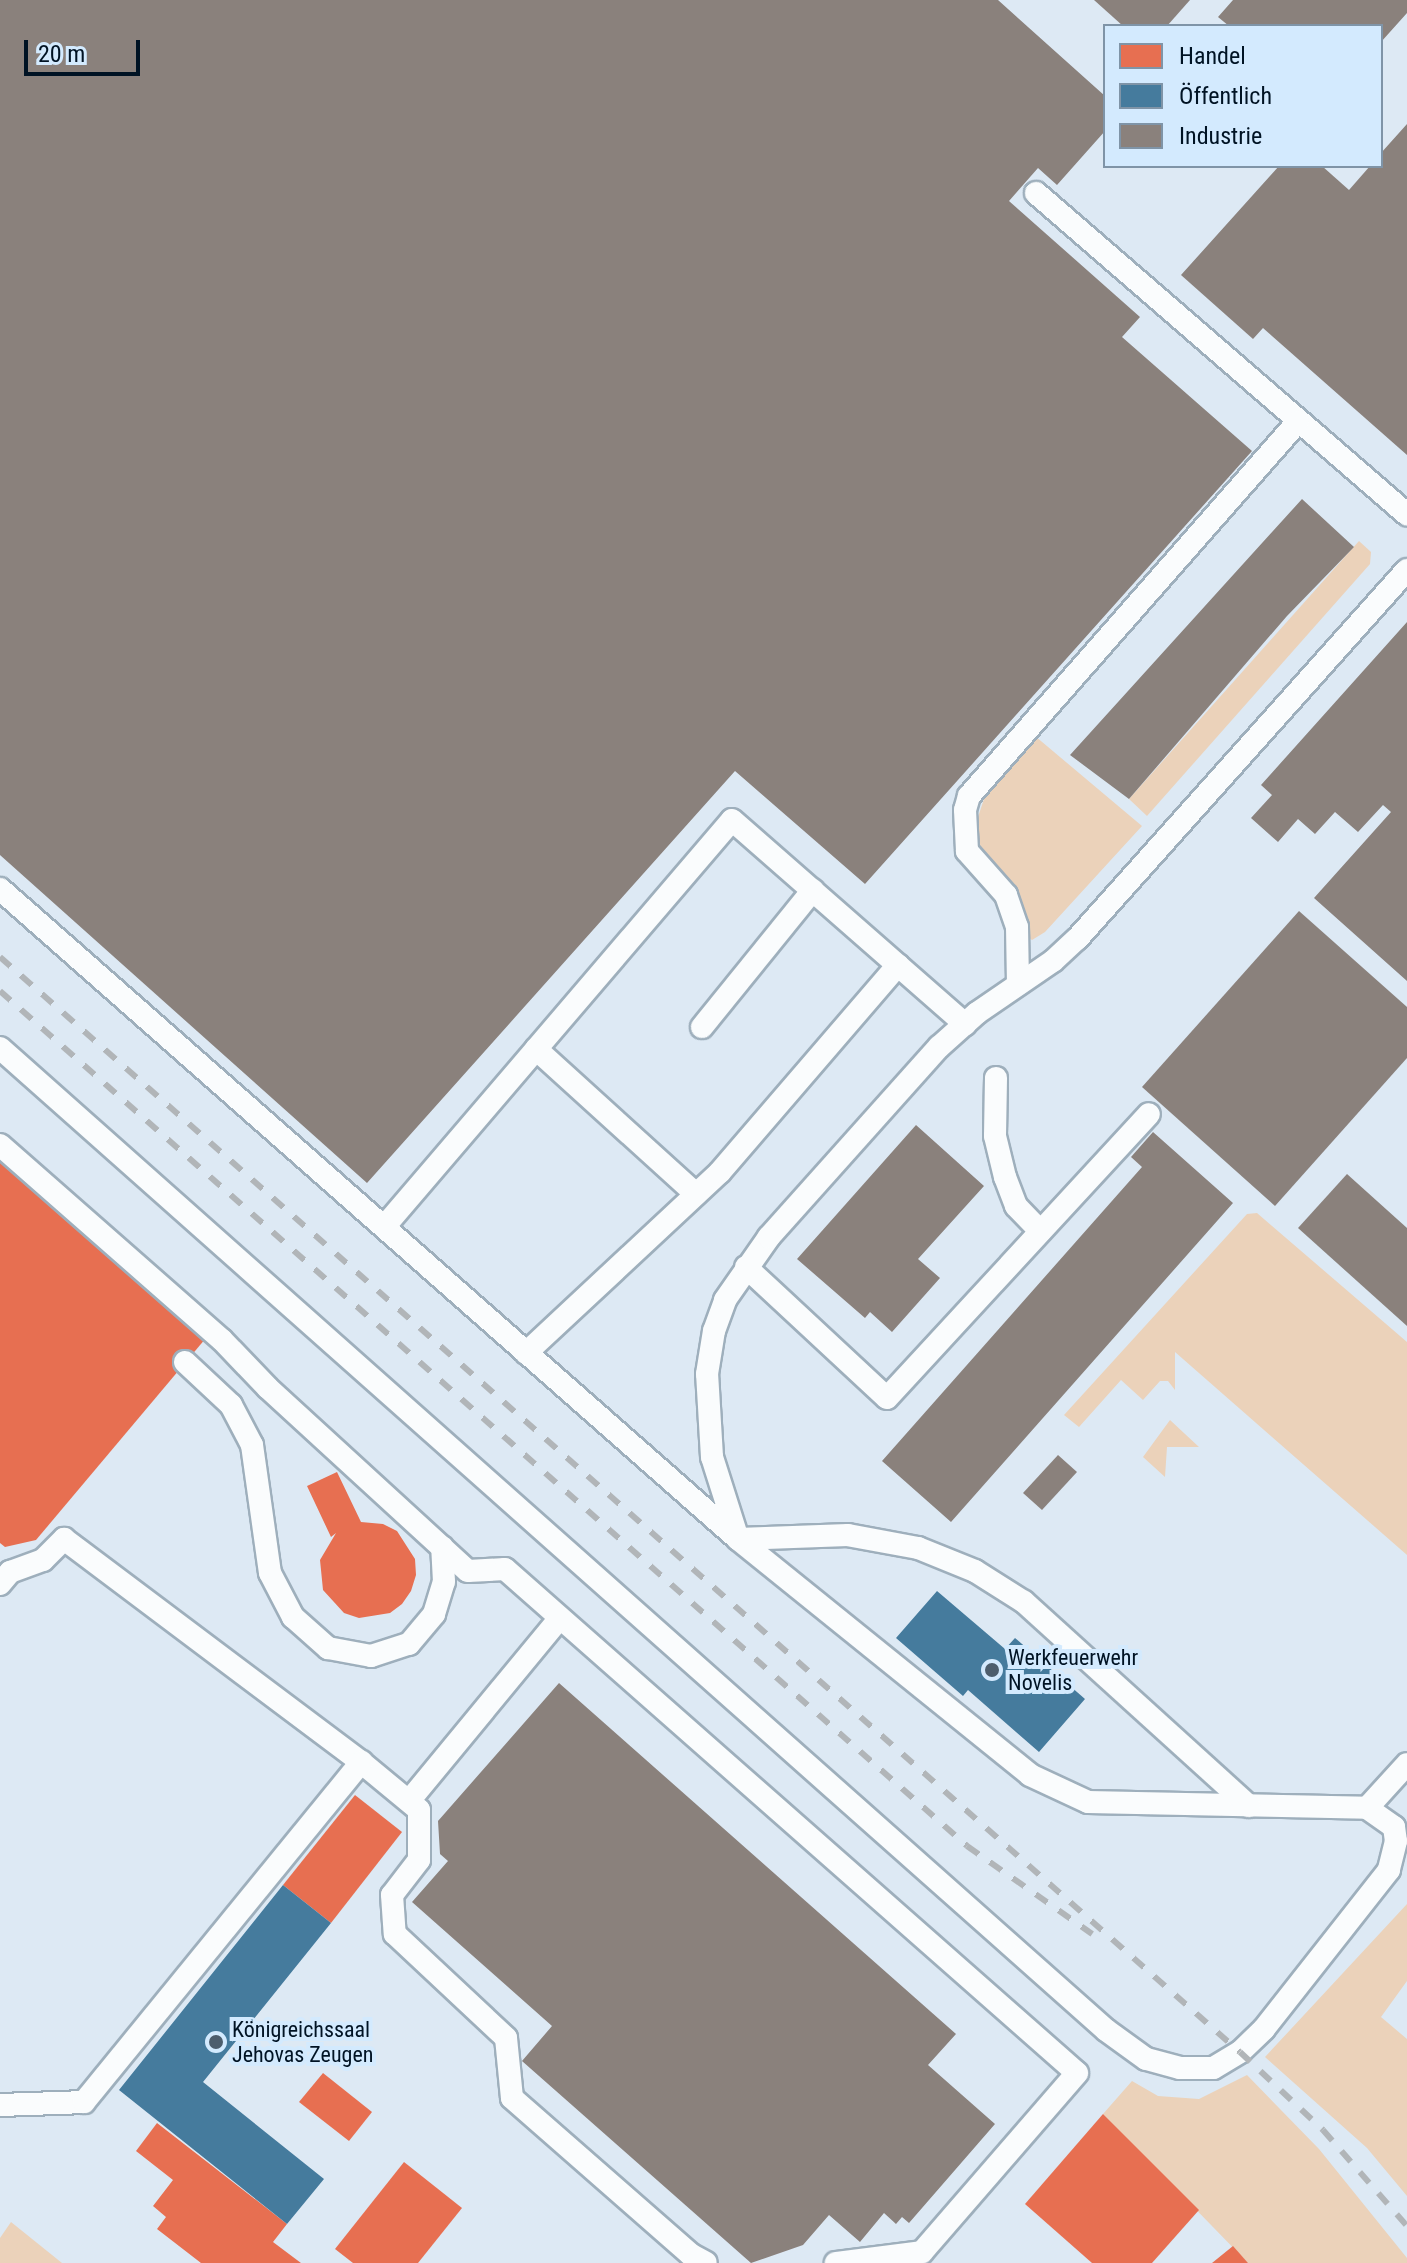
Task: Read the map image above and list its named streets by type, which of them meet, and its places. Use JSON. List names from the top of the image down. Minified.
{"places":["Werkfeuerwehr Novelis","Königreichssaal Jehovas Zeugen"],"legend":["Handel","Öffentlich","Industrie"],"scale_bar":"20 m"}
